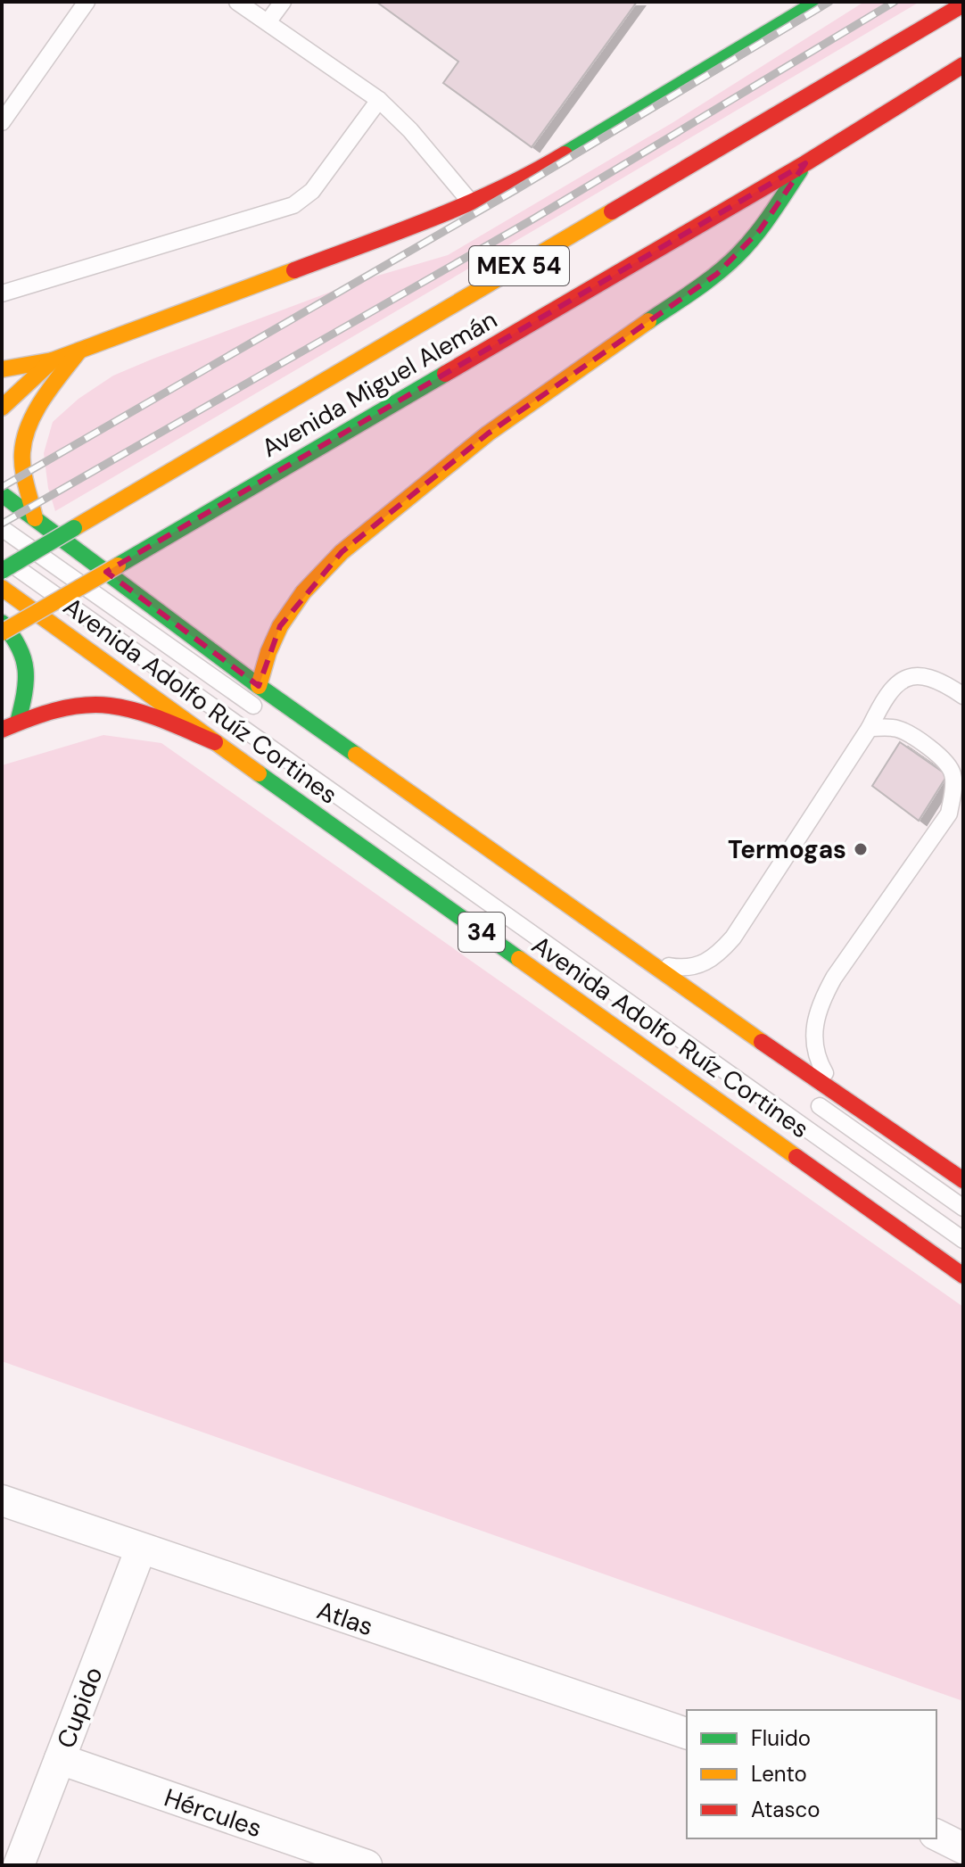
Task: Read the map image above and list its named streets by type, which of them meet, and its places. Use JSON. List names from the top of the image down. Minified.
{"streets":{"main road":["MEX 54","Avenida Miguel Alemán","Avenida Adolfo Ruíz Cortines","34"],"street":["Atlas","Cupido","Hércules"]},"crossings":[["Atlas","Cupido"],["Cupido","Hércules"]],"places":["Termogas"],"legend":["Fluido","Lento","Atasco"]}
